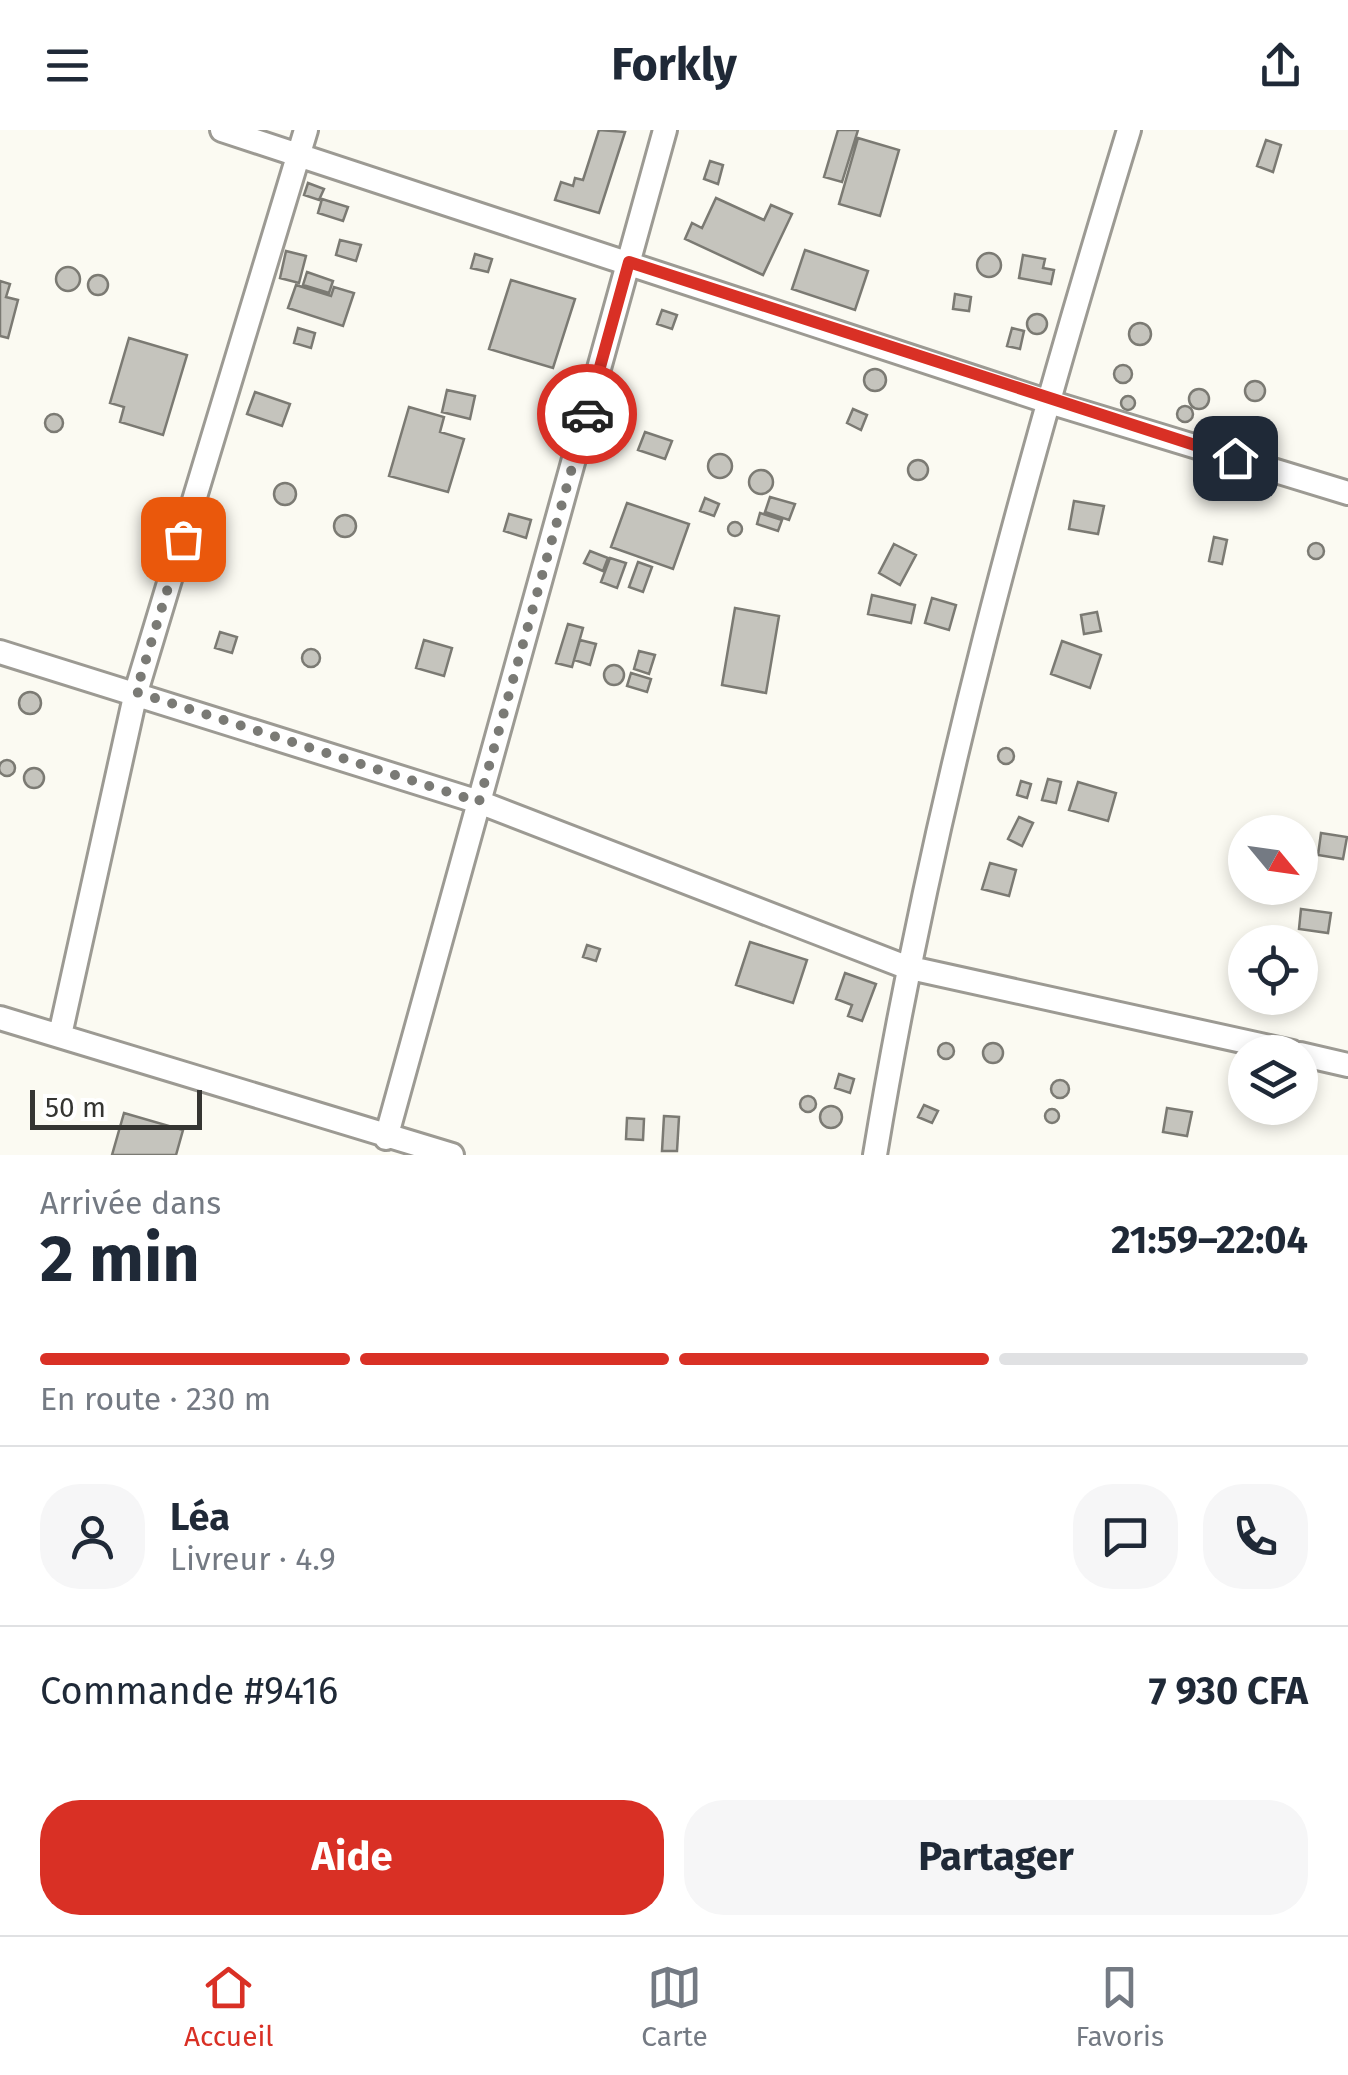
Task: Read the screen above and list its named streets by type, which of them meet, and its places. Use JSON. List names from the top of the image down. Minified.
{"scale_bar":"50 m","north":"bottom right","page":{"header":"Forkly","scale":"50 m","heading":["2 min","Arrivée dans","21:59–22:04"],"panel":["Léa","Livreur · 4.9","Commande #9416","7 930 CFA"],"bar":"En route · 230 m","buttons":["Aide","Partager"],"tabs":["Accueil","Carte","Favoris"]}}
